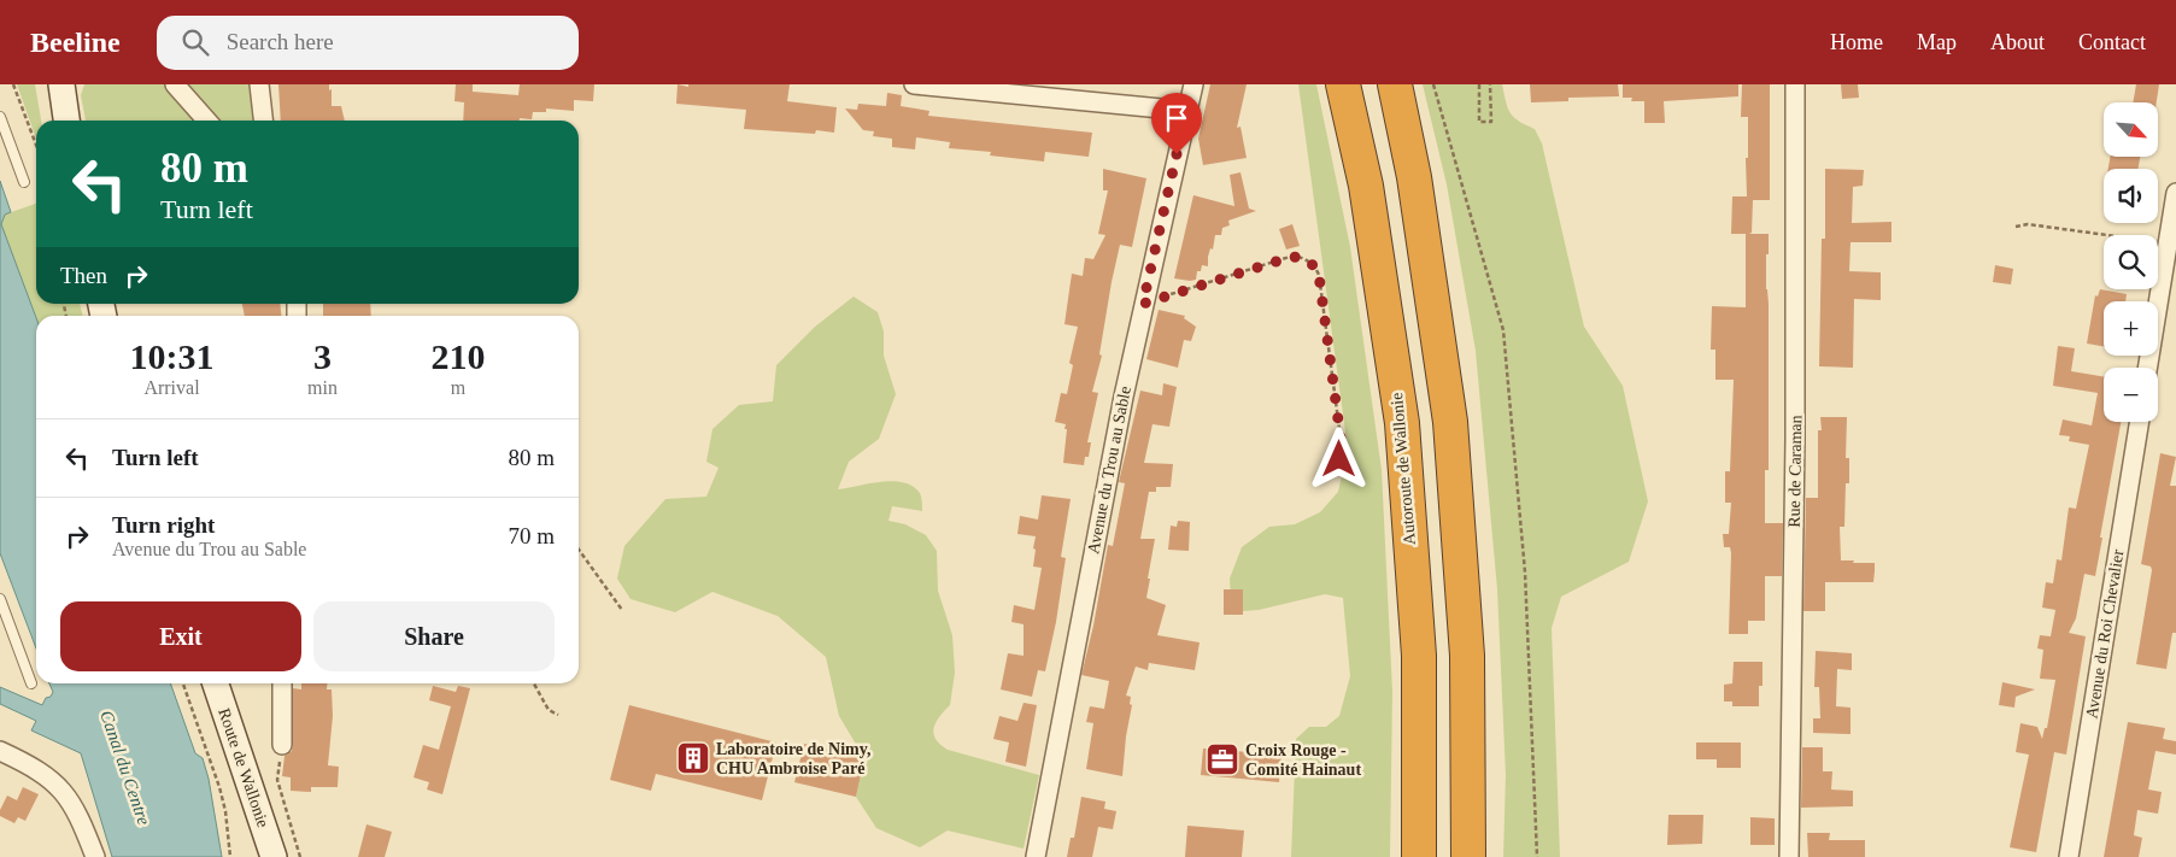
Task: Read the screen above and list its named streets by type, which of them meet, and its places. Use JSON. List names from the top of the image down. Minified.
{"streets":{"highway":["Autoroute de Wallonie"],"main road":["Route de Wallonie"],"street":["Avenue du Trou au Sable","Rue de Caraman","Avenue du Roi Chevalier"]},"water":["Canal du Centre"],"places":{"building":["Laboratoire de Nimy, CHU Ambroise Paré"],"office":["Croix Rouge - Comité Hainaut"]},"north":"bottom right","page":{"header":"Beeline","search":"Search here","nav":["Home","Map","About","Contact"],"map_buttons":["+","−"],"turn":["80 m","Turn left"],"then":"Then","eta":["10:31","Arrival","3","min","210","m"],"list":[{"name":"Turn left","value":"80 m"},{"name":"Turn right","note":"Avenue du Trou au Sable","value":"70 m"}],"buttons":["Exit","Share"]}}
